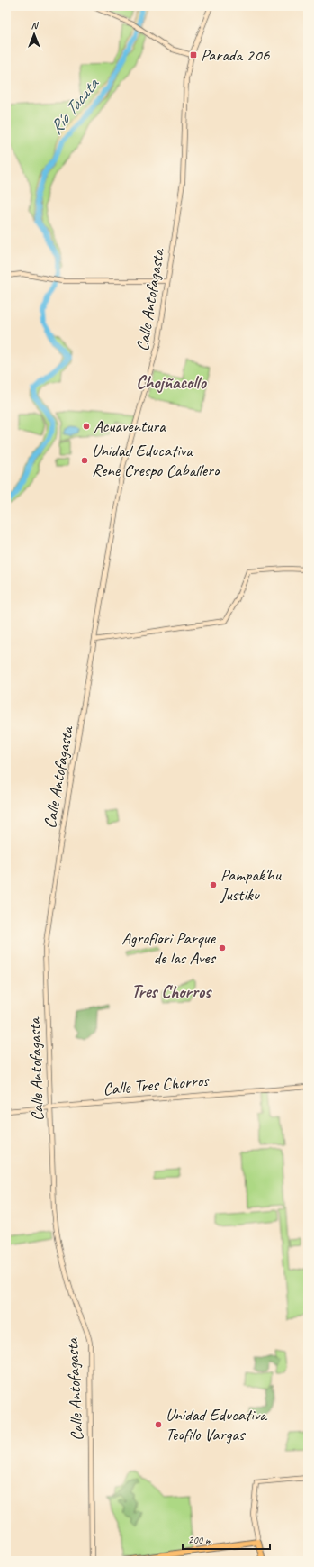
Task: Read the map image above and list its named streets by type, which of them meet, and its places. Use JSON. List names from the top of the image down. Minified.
{"streets":{"main road":["Calle Antofagasta","Calle Tres Chorros"]},"crossings":[["Calle Antofagasta","Calle Tres Chorros"]],"districts":["Chojñacollo","Tres Chorros"],"water":["Río Tacata"],"places":{"transit":["Parada 206"],"other":["Acuaventura","Unidad Educativa Rene Crespo Caballero","Pampak'hu Justiku","Agroflori Parque de las Aves","Unidad Educativa Teofilo Vargas"]},"scale_bar":"200 m","north":"top"}
